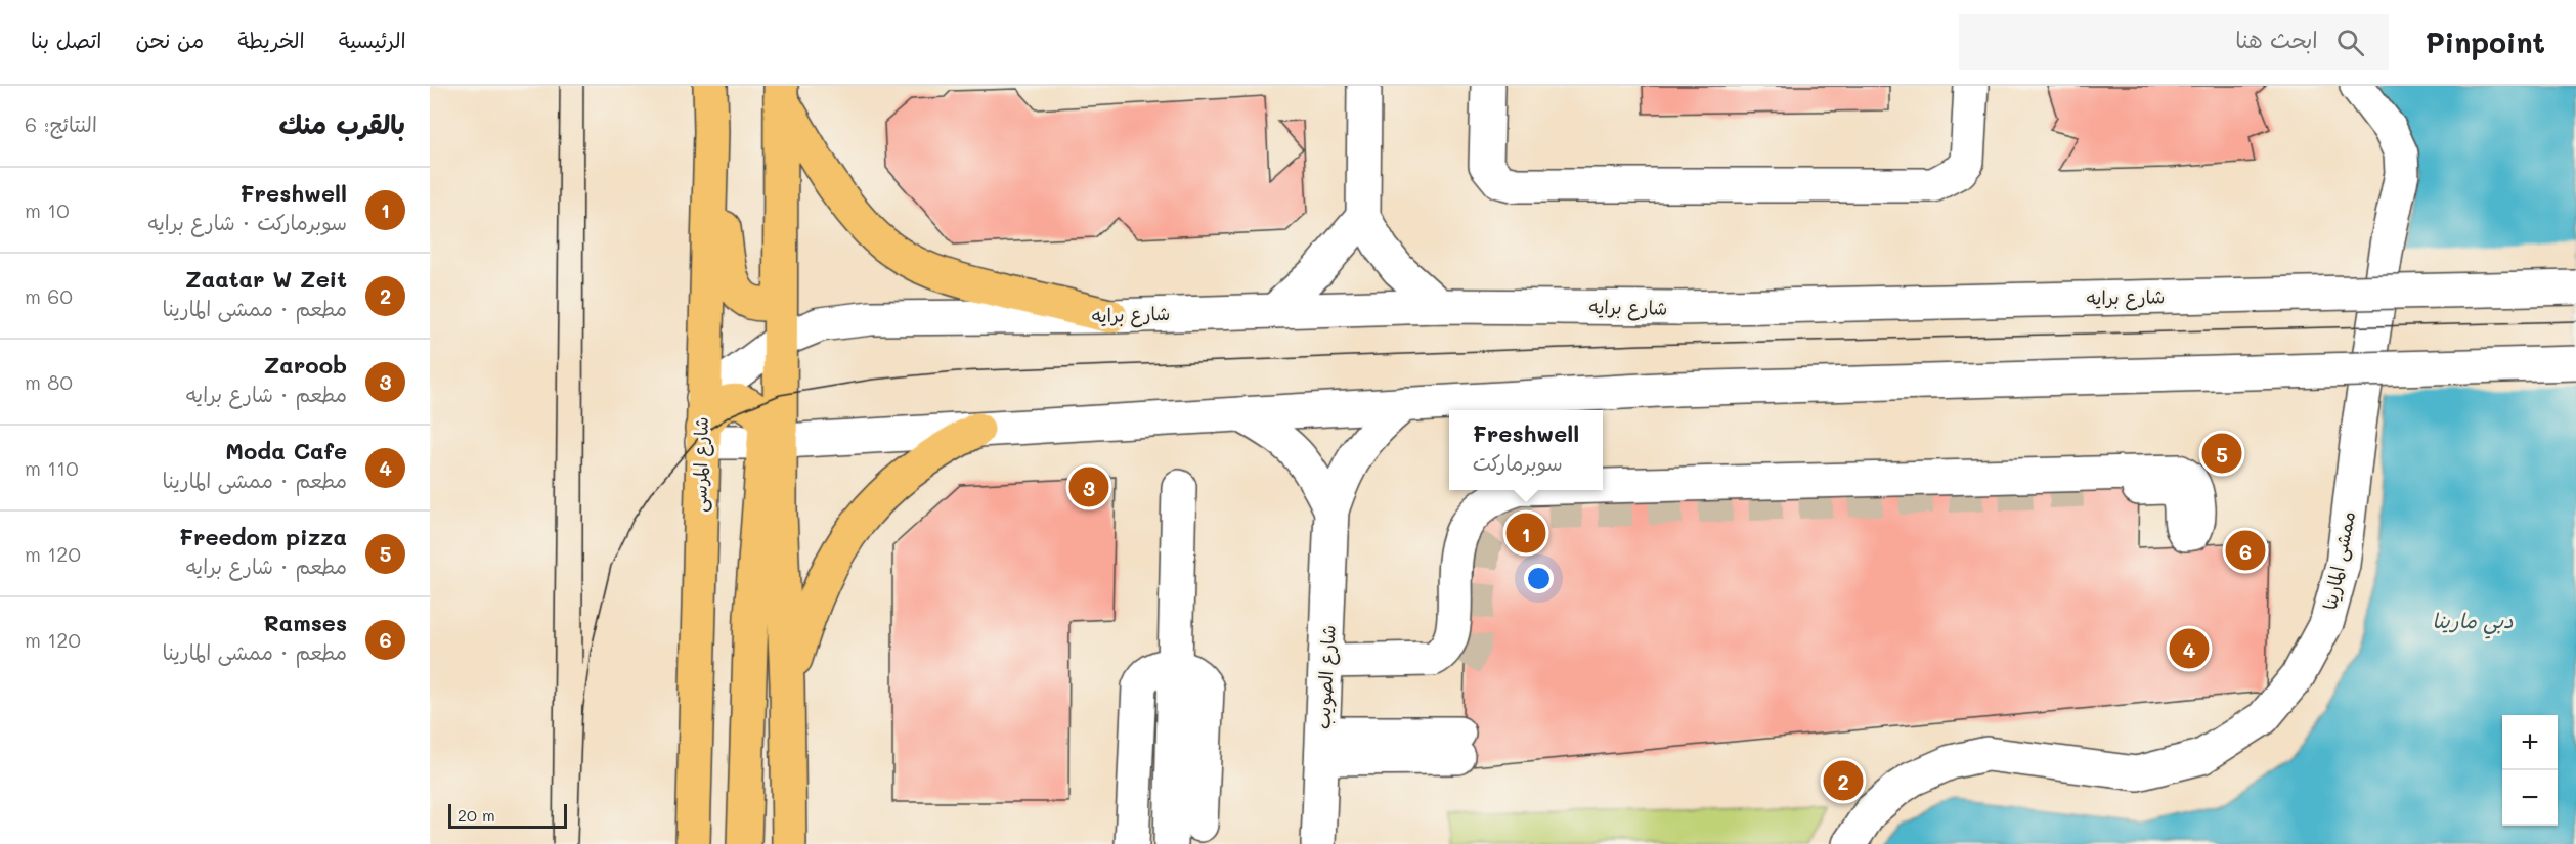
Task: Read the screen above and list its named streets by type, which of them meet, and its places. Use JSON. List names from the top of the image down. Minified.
{"streets":{"main road":["شارع المرسى"],"street":["شارع برايه","ممشى المارينا","شارع الصويب"]},"crossings":[["شارع برايه","شارع المرسى"]],"water":["دبي مارينا"],"scale_bar":"20 m","page":{"header":"Pinpoint","search":"ابحث هنا","nav":["الرئيسية","الخريطة","من نحن","اتصل بنا"],"heading":["بالقرب منك","النتائج: 6"],"list":[{"mark":"1","name":"Freshwell","note":"سوبرماركت · شارع برايه","value":"10 m"},{"mark":"2","name":"Zaatar W Zeit","note":"مطعم · ممشى المارينا","value":"60 m"},{"mark":"3","name":"Zaroob","note":"مطعم · شارع برايه","value":"80 m"},{"mark":"4","name":"Moda Cafe","note":"مطعم · ممشى المارينا","value":"110 m"},{"mark":"5","name":"Freedom pizza","note":"مطعم · شارع برايه","value":"120 m"},{"mark":"6","name":"Ramses","note":"مطعم · ممشى المارينا","value":"120 m"}],"popup":["Freshwell","سوبرماركت"],"pins":["5","3","1","6","4","2"],"map_buttons":["+","−"],"scale":"20 m"}}
